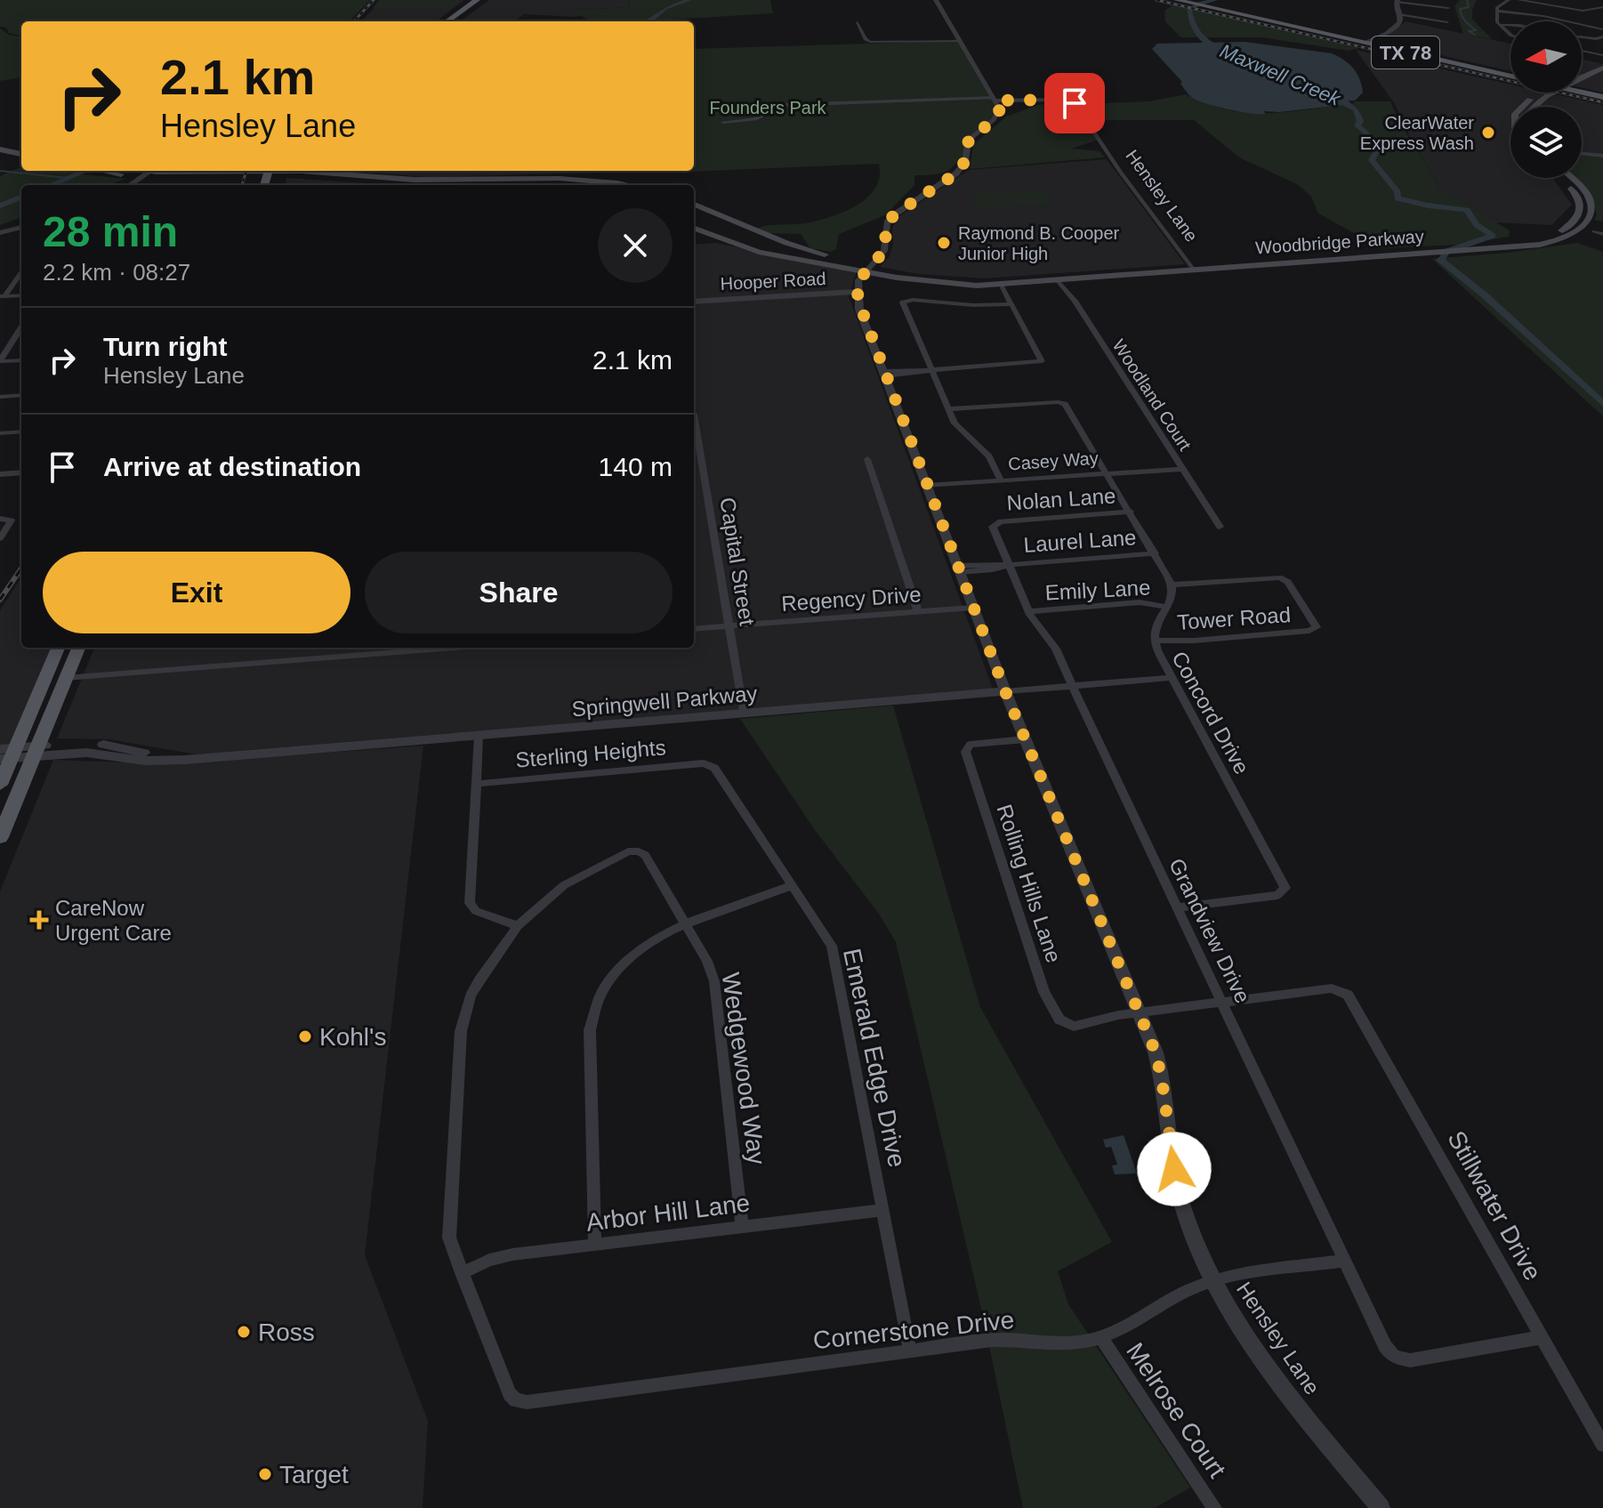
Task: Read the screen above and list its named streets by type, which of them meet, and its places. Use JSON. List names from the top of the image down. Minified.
{"streets":{"main road":["TX 78","Woodbridge Parkway"],"street":["Hensley Lane","Hooper Road","Woodland Court","Casey Way","Nolan Lane","Laurel Lane","Capital Street","Emily Lane","Regency Drive","Tower Road","Springwell Parkway","Concord Drive","Sterling Heights","Rolling Hills Lane","Grandview Drive","Emerald Edge Drive","Wedgewood Way","Stillwater Drive","Arbor Hill Lane","Cornerstone Drive","Melrose Court"]},"crossings":[["Hensley Lane","Woodbridge Parkway"],["Hensley Lane","Hooper Road"],["Hensley Lane","Casey Way"],["Hensley Lane","Laurel Lane"],["Hensley Lane","Regency Drive"],["Hensley Lane","Springwell Parkway"],["Hensley Lane","Rolling Hills Lane"],["Hensley Lane","Cornerstone Drive"],["Woodbridge Parkway","Woodland Court"],["Woodland Court","Casey Way"],["Nolan Lane","Grandview Drive"],["Laurel Lane","Grandview Drive"],["Capital Street","Regency Drive"],["Capital Street","Springwell Parkway"],["Emily Lane","Concord Drive"],["Emily Lane","Grandview Drive"],["Tower Road","Concord Drive"],["Springwell Parkway","Concord Drive"],["Springwell Parkway","Grandview Drive"],["Concord Drive","Grandview Drive"],["Sterling Heights","Emerald Edge Drive"],["Grandview Drive","Stillwater Drive"],["Grandview Drive","Cornerstone Drive"],["Emerald Edge Drive","Arbor Hill Lane"],["Emerald Edge Drive","Cornerstone Drive"],["Wedgewood Way","Arbor Hill Lane"],["Arbor Hill Lane","Cornerstone Drive"],["Cornerstone Drive","Melrose Court"]],"water":["Maxwell Creek"],"parks":["Founders Park"],"places":{"other":["ClearWater Express Wash","Raymond B. Cooper Junior High","Kohl's","Ross","Target"],"health":["CareNow Urgent Care"]},"north":"left","page":{"turn":["2.1 km","Hensley Lane"],"heading":["28 min","2.2 km · 08:27"],"list":[{"name":"Turn right","note":"Hensley Lane","value":"2.1 km"},{"name":"Arrive at destination","value":"140 m"}],"buttons":["Exit","Share"]}}
